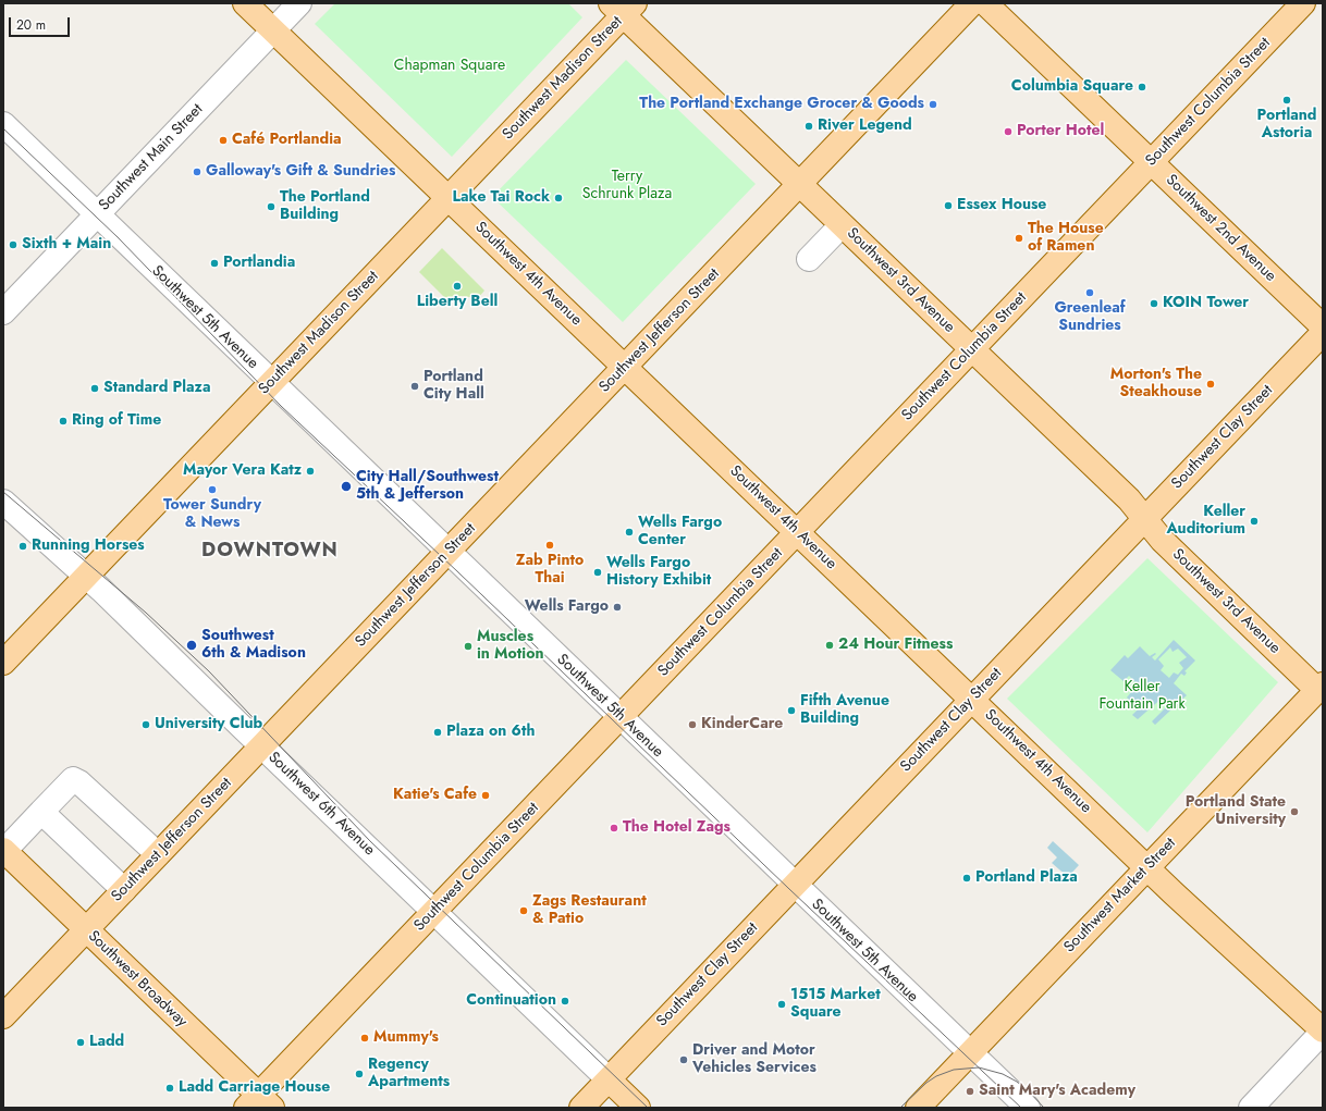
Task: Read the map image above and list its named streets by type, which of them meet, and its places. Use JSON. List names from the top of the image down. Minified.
{"streets":{"main road":["Southwest Madison Street","Southwest Columbia Street","Southwest 2nd Avenue","Southwest 4th Avenue","Southwest 3rd Avenue","Southwest Jefferson Street","Southwest Clay Street","Southwest 6th Avenue","Southwest Market Street","Southwest Broadway"],"street":["Southwest Main Street","Southwest 5th Avenue"]},"crossings":[["Southwest Madison Street","Southwest 4th Avenue"],["Southwest Madison Street","Southwest 3rd Avenue"],["Southwest Madison Street","Southwest 5th Avenue"],["Southwest Madison Street","Southwest 6th Avenue"],["Southwest Columbia Street","Southwest 2nd Avenue"],["Southwest Columbia Street","Southwest 4th Avenue"],["Southwest Columbia Street","Southwest 3rd Avenue"],["Southwest Columbia Street","Southwest 5th Avenue"],["Southwest Columbia Street","Southwest 6th Avenue"],["Southwest Columbia Street","Southwest Broadway"],["Southwest Main Street","Southwest 4th Avenue"],["Southwest Main Street","Southwest 5th Avenue"],["Southwest 4th Avenue","Southwest Jefferson Street"],["Southwest 4th Avenue","Southwest Clay Street"],["Southwest 4th Avenue","Southwest Market Street"],["Southwest 3rd Avenue","Southwest Jefferson Street"],["Southwest 3rd Avenue","Southwest Clay Street"],["Southwest 3rd Avenue","Southwest Market Street"],["Southwest 5th Avenue","Southwest Jefferson Street"],["Southwest 5th Avenue","Southwest Clay Street"],["Southwest 5th Avenue","Southwest Market Street"],["Southwest Jefferson Street","Southwest 6th Avenue"],["Southwest Jefferson Street","Southwest Broadway"],["Southwest Clay Street","Southwest 6th Avenue"]],"districts":["DOWNTOWN"],"parks":["Chapman Square","Terry Schrunk Plaza","Keller Fountain Park"],"places":["Columbia Square","Portland Astoria","The Portland Exchange Grocer & Goods","River Legend","Porter Hotel","Café Portlandia","Galloway's Gift & Sundries","Lake Tai Rock","Essex House","The Portland Building","The House of Ramen","Sixth + Main","Portlandia","Liberty Bell","Greenleaf Sundries","KOIN Tower","Morton's The Steakhouse","Portland City Hall","Standard Plaza","Ring of Time","Mayor Vera Katz","City Hall/Southwest 5th & Jefferson","Tower Sundry & News","Keller Auditorium","Wells Fargo Center","Zab Pinto Thai","Running Horses","Wells Fargo History Exhibit","Wells Fargo","Southwest 6th & Madison","24 Hour Fitness","Muscles in Motion","Fifth Avenue Building","University Club","KinderCare","Plaza on 6th","Katie's Cafe","Portland State University","The Hotel Zags","Portland Plaza","Zags Restaurant & Patio","Continuation","1515 Market Square","Mummy's","Ladd","Driver and Motor Vehicles Services","Regency Apartments","Ladd Carriage House","Saint Mary's Academy"],"scale_bar":"20 m"}
